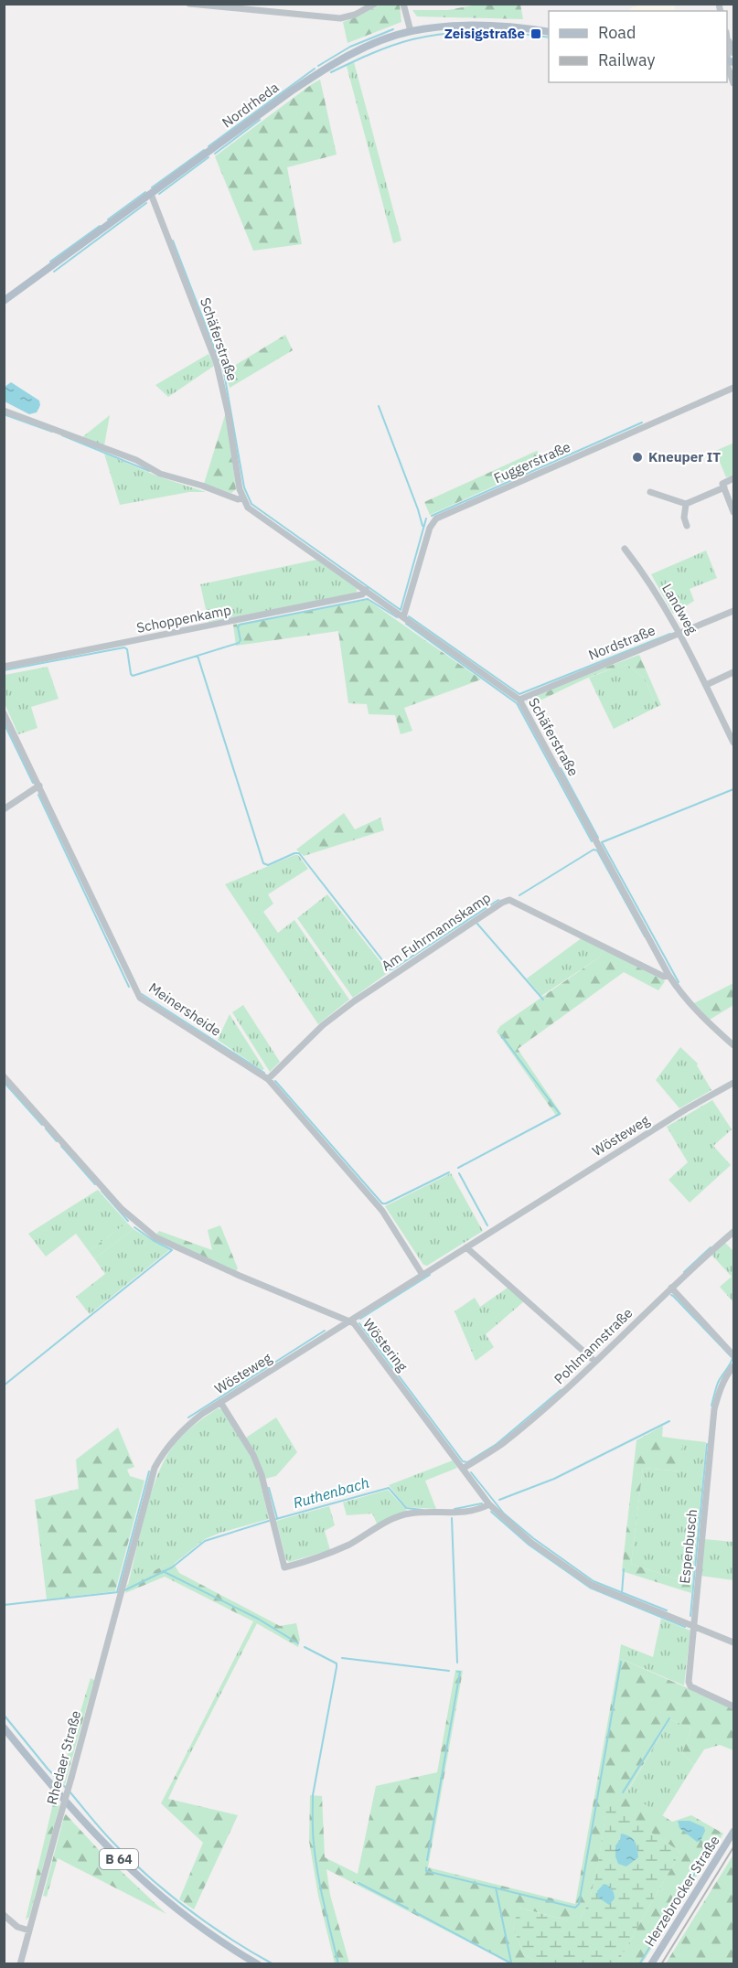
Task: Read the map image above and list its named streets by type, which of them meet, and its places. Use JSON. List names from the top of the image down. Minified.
{"streets":{"main road":["Nordrheda","B 64","Herzebrocker Straße"],"street":["Schäferstraße","Fuggerstraße","Landweg","Schoppenkamp","Nordstraße","Am Fuhrmannskamp","Meinersheide","Wösteweg","Wöstering","Pohlmannstraße","Espenbusch","Rhedaer Straße"]},"crossings":[["Nordrheda","Schäferstraße"],["Schäferstraße","Fuggerstraße"],["Schäferstraße","Schoppenkamp"],["Schäferstraße","Nordstraße"],["Schäferstraße","Am Fuhrmannskamp"],["Landweg","Nordstraße"],["Am Fuhrmannskamp","Meinersheide"],["Meinersheide","Wösteweg"],["Wösteweg","Wöstering"],["Wösteweg","Rhedaer Straße"],["Wöstering","Pohlmannstraße"],["Wöstering","Espenbusch"]],"water":["Ruthenbach"],"places":{"transit":["Zeisigstraße"],"other":["Kneuper IT"]},"legend":["Road","Railway"]}
